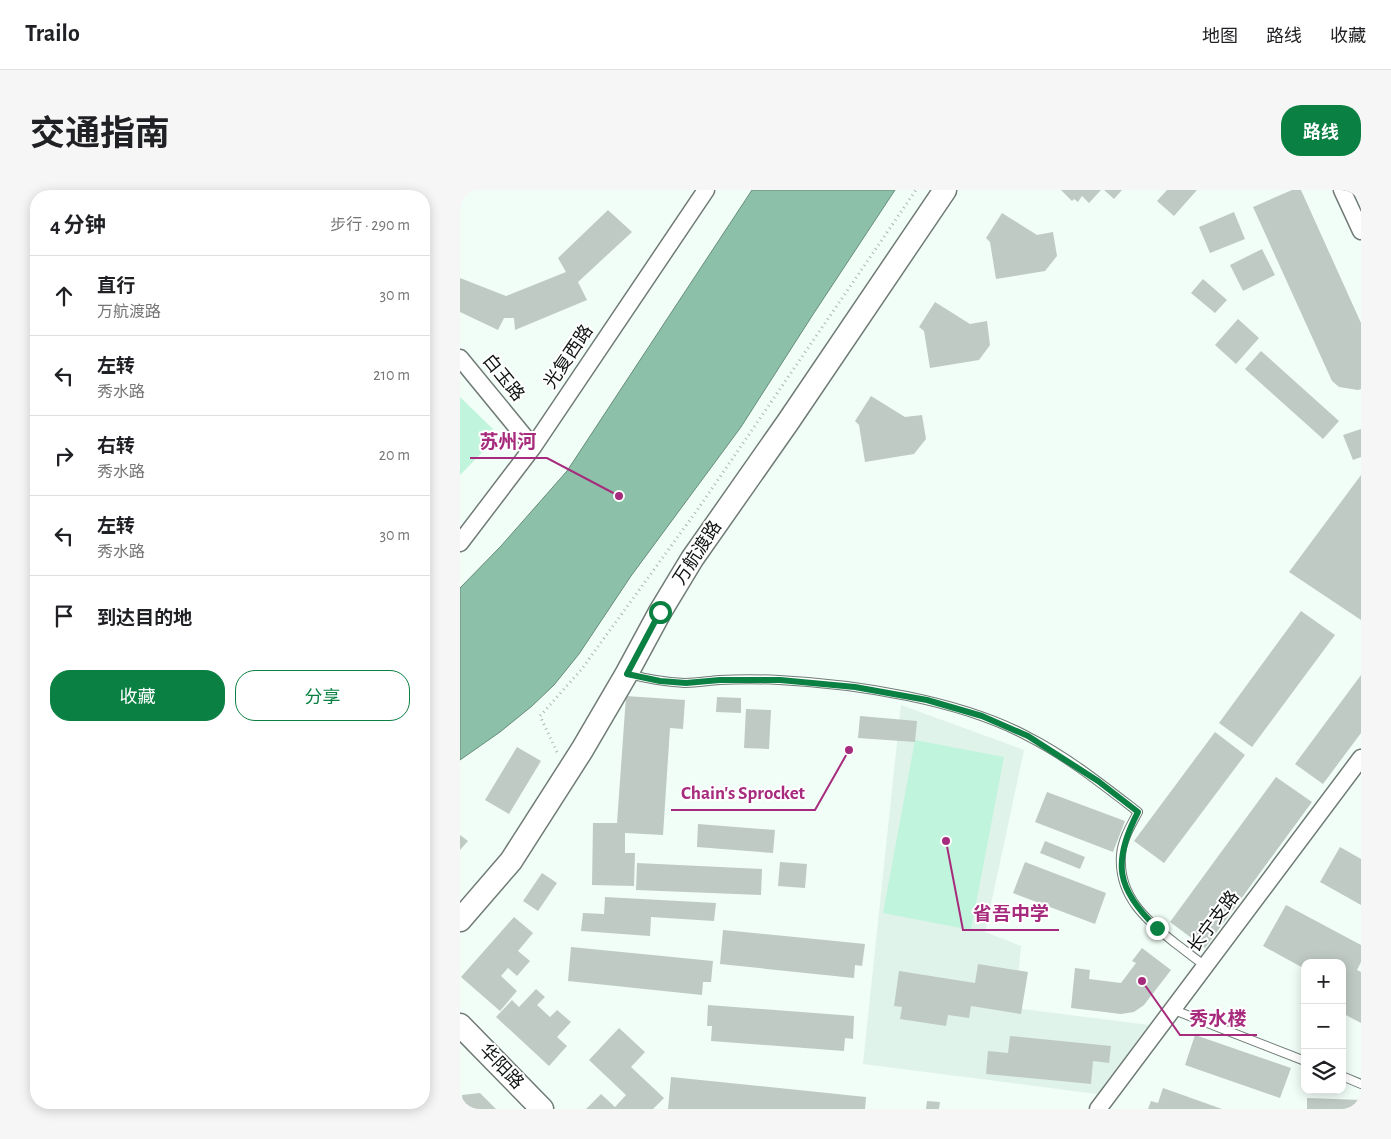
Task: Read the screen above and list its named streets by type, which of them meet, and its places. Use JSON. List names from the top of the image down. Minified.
{"streets":{"street":["光复西路","白玉路","万航渡路","长宁支路","华阳路"]},"crossings":[["光复西路","白玉路"]],"places":["苏州河","Chain's Sprocket","省吾中学","秀水楼"],"page":{"header":"Trailo","nav":["地图","路线","收藏"],"title":"交通指南","buttons":["路线",["收藏","分享"]],"heading":["4 分钟","步行 · 290 m"],"list":[["直行","万航渡路","30 m"],["左转","秀水路","210 m"],["右转","秀水路","20 m"],["左转","秀水路","30 m"],"到达目的地"],"map_buttons":["+","−"]}}
